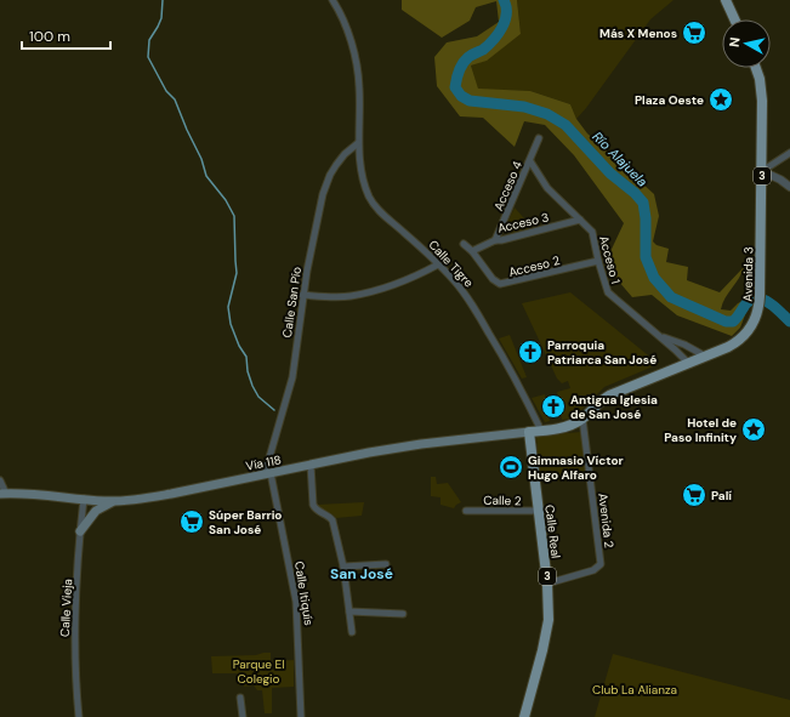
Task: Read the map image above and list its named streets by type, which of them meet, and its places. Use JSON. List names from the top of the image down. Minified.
{"streets":{"main road":["3","Avenida 3","Vía 118","Calle Real"],"street":["Acceso 4","Acceso 3","Acceso 1","Calle Tigre","Acceso 2","Calle San Pío","Calle 2","Avenida 2","Calle Itiquís","Calle Vieja"]},"crossings":[["Acceso 4","Acceso 3"],["Acceso 4","Acceso 1"],["Acceso 3","Acceso 1"],["Acceso 3","Acceso 2"],["Acceso 1","Acceso 2"],["Acceso 1","Avenida 3"],["Calle Tigre","Avenida 3"],["Calle Tigre","Calle San Pío"],["Avenida 3","Vía 118"],["Avenida 3","Avenida 2"],["Avenida 3","Calle Real"],["Calle San Pío","Vía 118"],["Calle San Pío","Calle Itiquís"],["Vía 118","Calle Real"],["Vía 118","Calle Itiquís"],["Vía 118","Calle Vieja"],["Calle 2","Calle Real"],["Avenida 2","Calle Real"]],"districts":["San José"],"water":["Río Alajuela"],"parks":["Parque El Colegio","Club La Alianza"],"places":{"supermarket":["Más X Menos","Palí","Súper Barrio San José"],"place":["Plaza Oeste","Hotel de Paso Infinity"],"church":["Parroquia Patriarca San José","Antigua Iglesia de San José"],"sports":["Gimnasio Víctor Hugo Alfaro"]},"scale_bar":"100 m","north":"left"}
